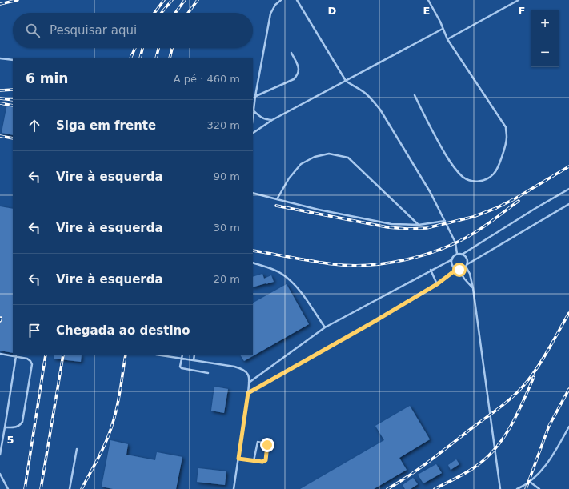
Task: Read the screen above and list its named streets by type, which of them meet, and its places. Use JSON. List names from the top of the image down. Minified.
{"page":{"map_buttons":["+","−"],"search":"Pesquisar aqui","heading":["6 min","A pé · 460 m"],"list":[["Siga em frente","320 m"],["Vire à esquerda","90 m"],["Vire à esquerda","30 m"],["Vire à esquerda","20 m"],"Chegada ao destino"]},"grid":{"columns":["D","E","F"],"rows":["5"]}}
